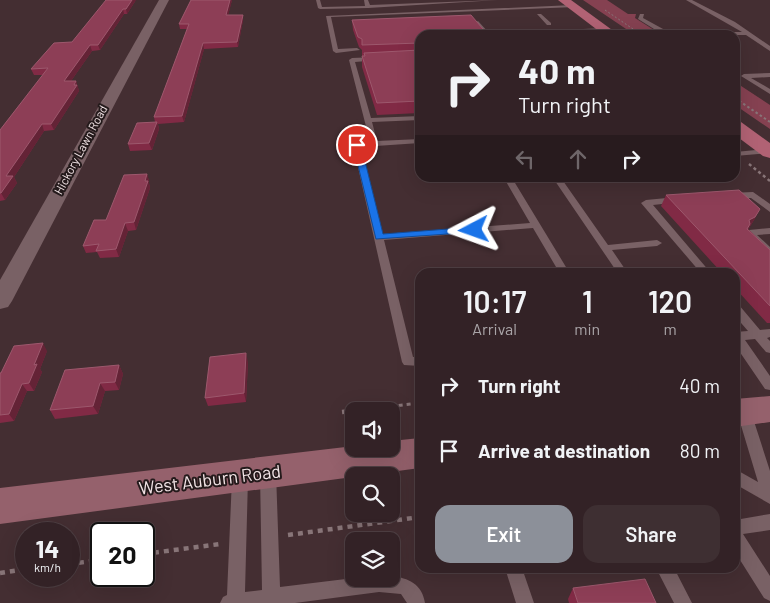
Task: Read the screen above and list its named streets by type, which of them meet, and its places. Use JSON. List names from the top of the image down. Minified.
{"streets":{"main road":["West Auburn Road"],"street":["Hickory Lawn Road"]},"page":{"turn":["40 m","Turn right"],"eta":["10:17","Arrival","1","min","120","m"],"list":[{"name":"Turn right","value":"40 m"},{"name":"Arrive at destination","value":"80 m"}],"buttons":["Exit","Share"],"speed":"14 km/h","limit":"20"}}
